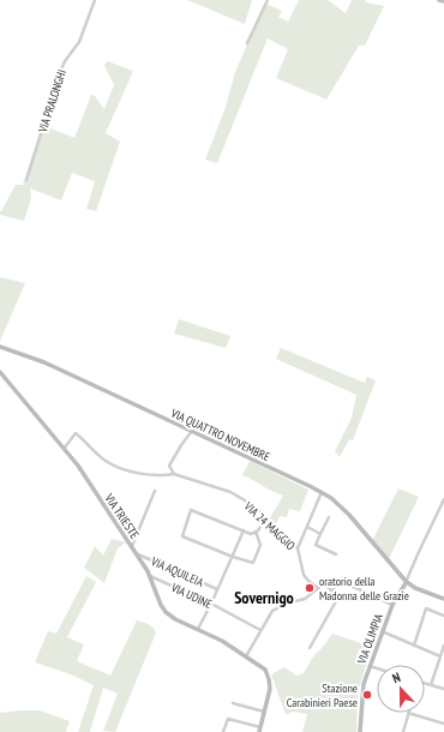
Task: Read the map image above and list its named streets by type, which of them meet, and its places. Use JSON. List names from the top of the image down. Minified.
{"streets":{"street":["VIA PRALONGHI","VIA QUATTRO NOVEMBRE","VIA TRIESTE","VIA 24 MAGGIO","VIA AQUILEIA","VIA UDINE","VIA OLIMPIA"]},"crossings":[["VIA QUATTRO NOVEMBRE","VIA OLIMPIA"],["VIA TRIESTE","VIA 24 MAGGIO"],["VIA TRIESTE","VIA AQUILEIA"],["VIA TRIESTE","VIA UDINE"]],"districts":["Sovernigo"],"places":["oratorio della Madonna delle Grazie","Stazione Carabinieri Paese"],"north":"top"}
